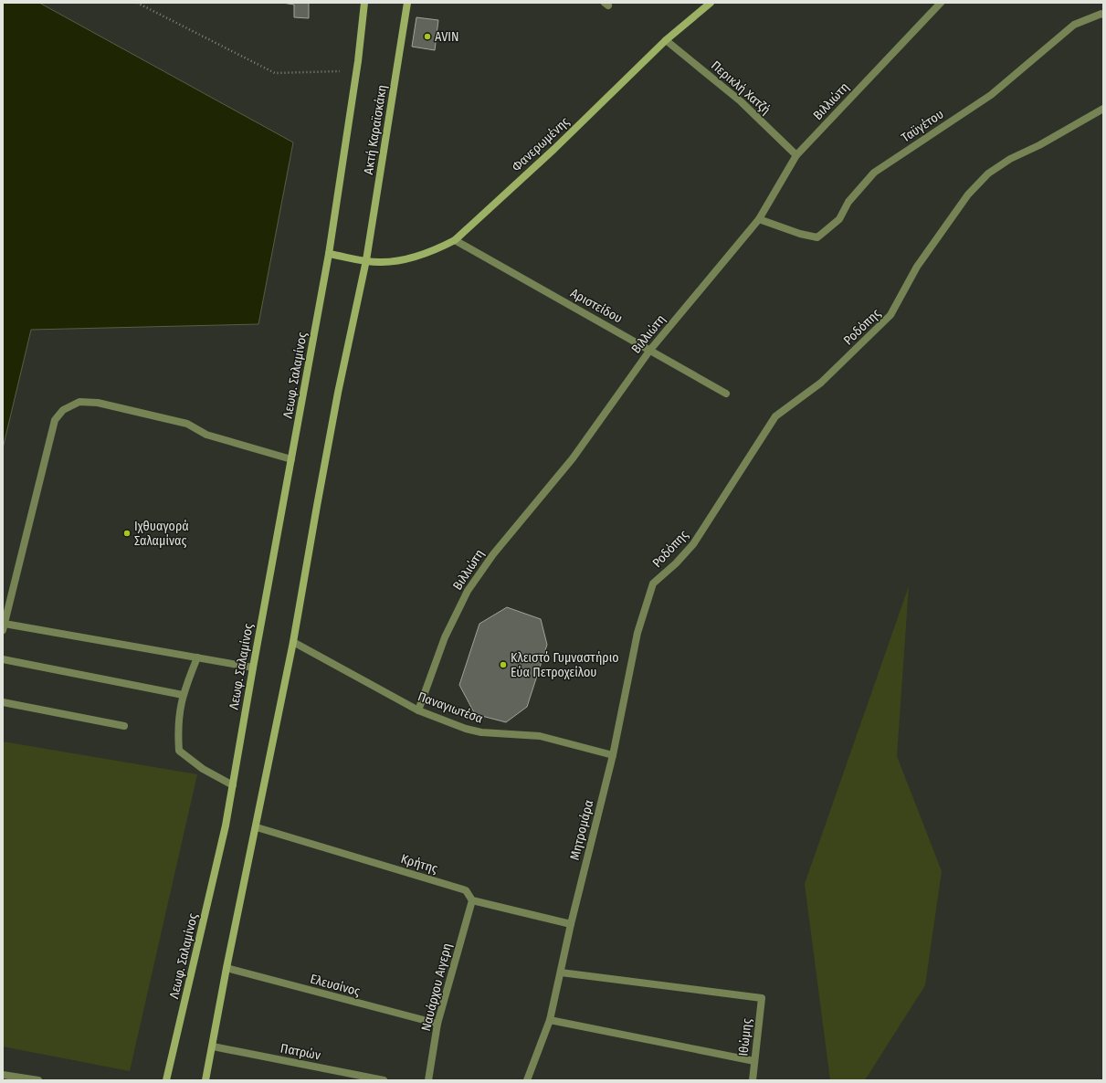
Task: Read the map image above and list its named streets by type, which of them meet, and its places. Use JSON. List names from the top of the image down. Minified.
{"streets":{"main road":["Ακτή Καραϊσκάκη","Φανερωμένης","Λεωφ. Σαλαμίνος"],"street":["Περικλή Χατζή","Βιλλιώτη","Ταϋγέτου","Αριστείδου","Ροδόπης","Παναγιωτέσα","Μητρομάρα","Κρήτης","Ελευσίνος","Ναυάρχου Αιγερη","Ιθώμης","Πατρών"]},"crossings":[["Περικλή Χατζή","Βιλλιώτη"],["Περικλή Χατζή","Φανερωμένης"],["Βιλλιώτη","Ταϋγέτου"],["Βιλλιώτη","Αριστείδου"],["Βιλλιώτη","Παναγιωτέσα"],["Ακτή Καραϊσκάκη","Φανερωμένης"],["Φανερωμένης","Αριστείδου"],["Φανερωμένης","Λεωφ. Σαλαμίνος"],["Ροδόπης","Μητρομάρα"],["Παναγιωτέσα","Μητρομάρα"],["Μητρομάρα","Ιθώμης"],["Κρήτης","Ναυάρχου Αιγερη"],["Ελευσίνος","Ναυάρχου Αιγερη"]],"places":["AVIN","Ιχθυαγορά Σαλαμίνας","Κλειστό Γυμναστήριο Εύα Πετροχείλου"]}
